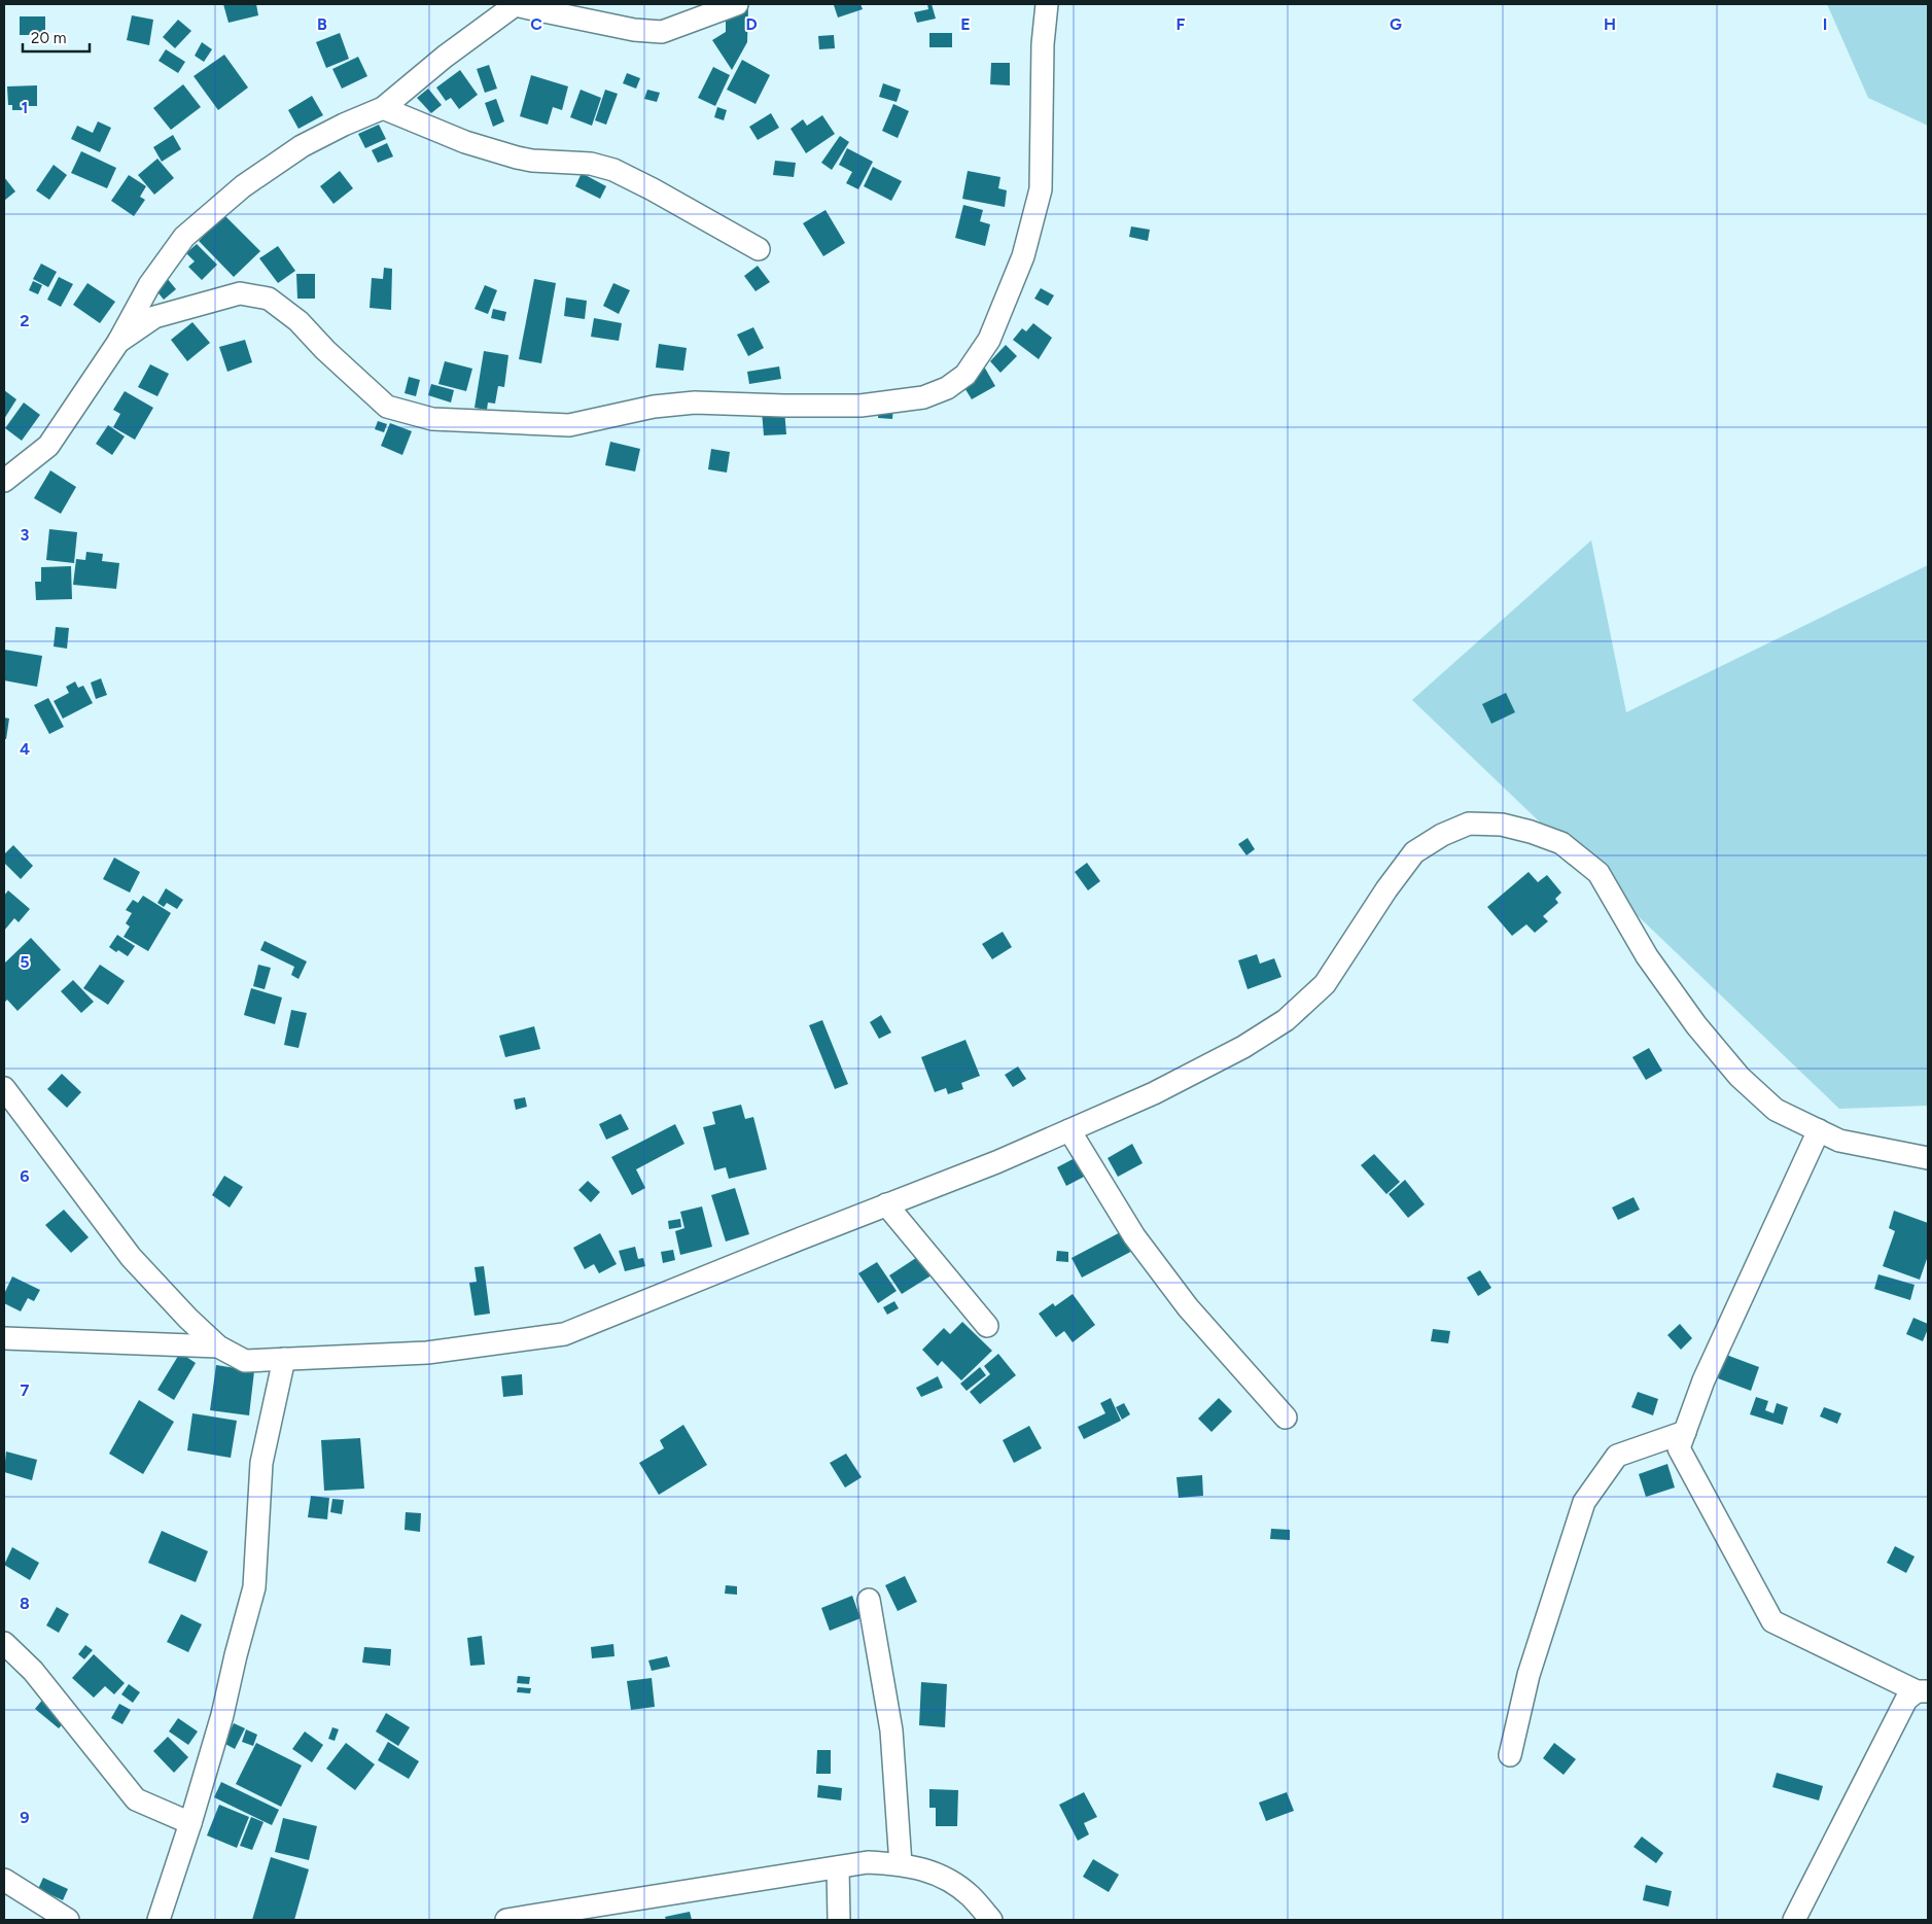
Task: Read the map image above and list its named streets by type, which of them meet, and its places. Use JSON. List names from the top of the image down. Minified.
{"scale_bar":"20 m","grid":{"columns":["B","C","D","E","F","G","H","I"],"rows":["1","2","3","4","5","6","7","8","9"]}}
